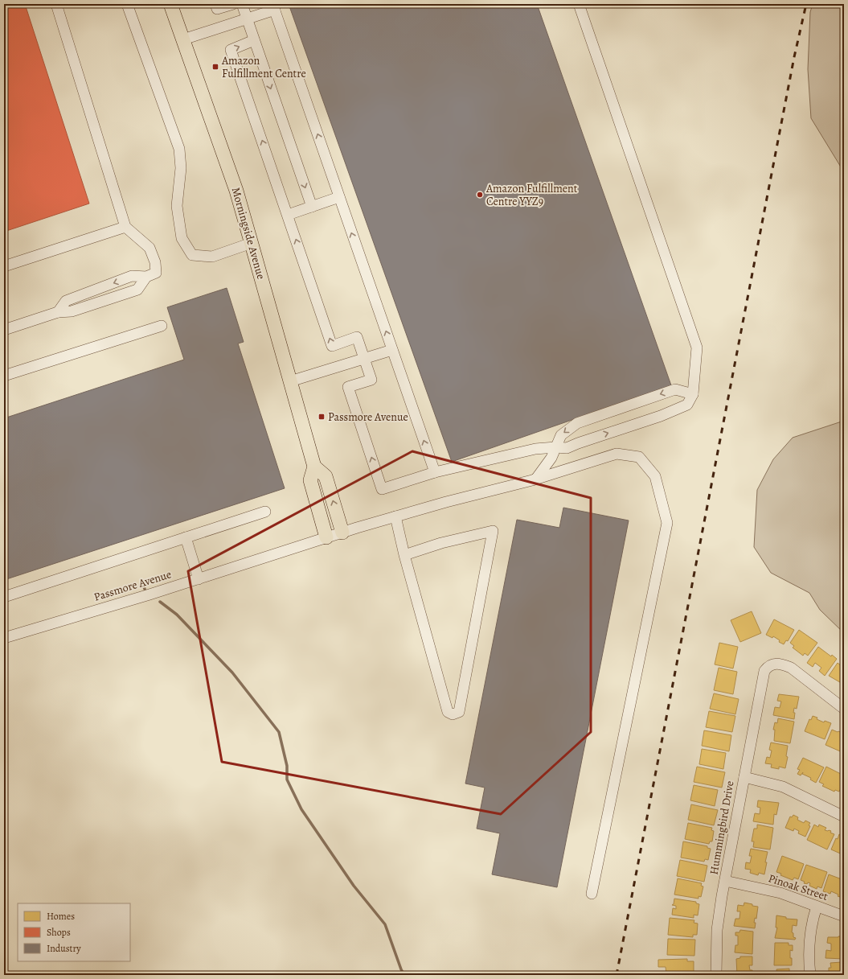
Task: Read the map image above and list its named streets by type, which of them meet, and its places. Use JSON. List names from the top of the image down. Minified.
{"streets":{"main road":["Morningside Avenue"],"street":["Passmore Avenue","Hummingbird Drive","Pinoak Street"]},"crossings":[["Morningside Avenue","Passmore Avenue"],["Hummingbird Drive","Pinoak Street"]],"places":{"transit":["Amazon Fulfillment Centre","Passmore Avenue"],"other":["Amazon Fulfillment Centre YYZ9"]},"legend":["Homes","Shops","Industry"]}
